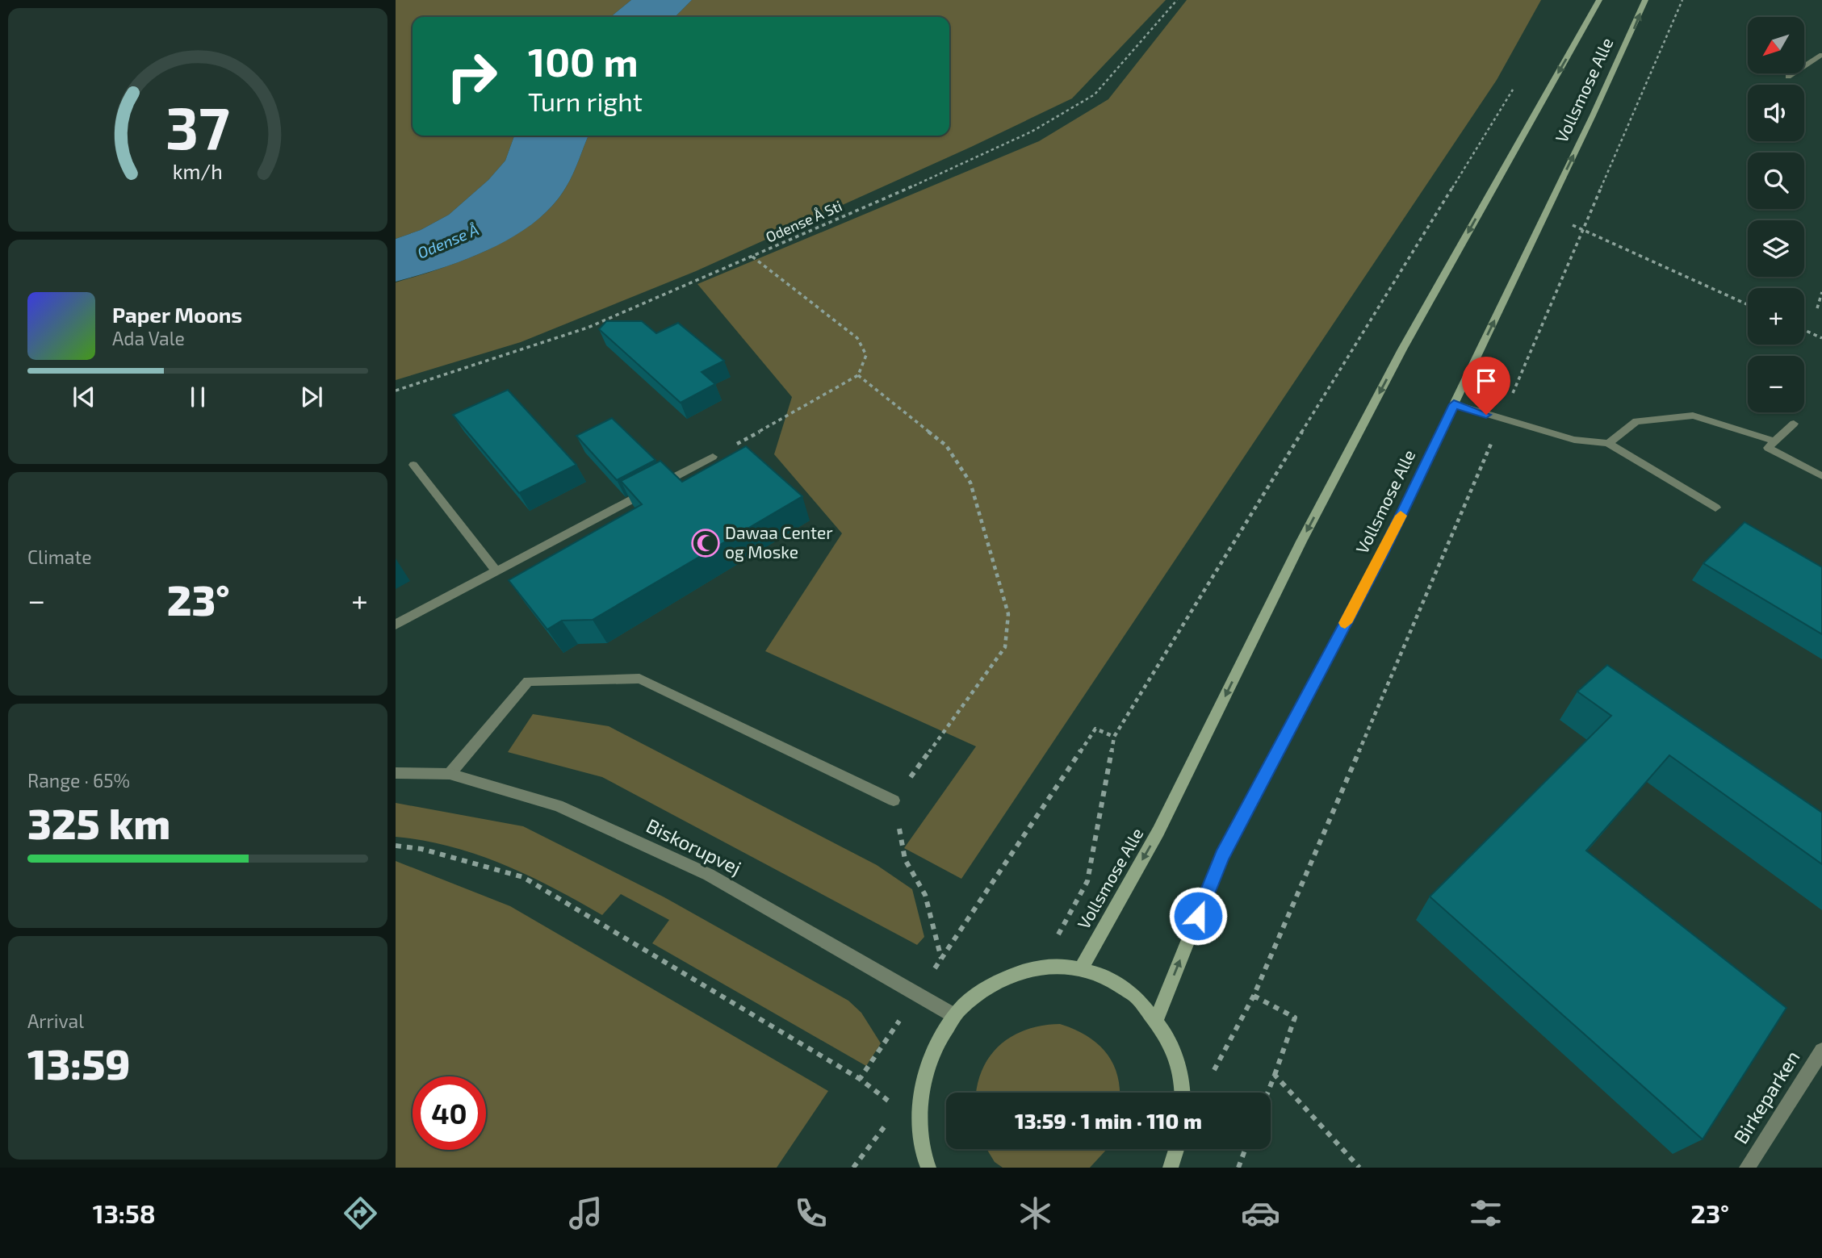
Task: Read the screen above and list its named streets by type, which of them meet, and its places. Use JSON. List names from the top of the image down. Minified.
{"streets":{"street":["Vollsmose Alle","Biskorupvej","Birkeparken"],"path":["Odense Å Sti"]},"water":["Odense Å"],"places":{"mosque":["Dawaa Center og Moske"]},"north":"bottom left","page":{"map_buttons":["+","−"],"turn":["100 m","Turn right"],"song":["Paper Moons","Ada Vale"],"tile":["Climate",["Range · 65%","325 km"],["Arrival","13:59"]],"heat":["−","23°","+"],"limit":"40","trip":"13:59 · 1 min · 110 m","tabs":["13:58","23°"],"gauge":["37","km/h"]}}
